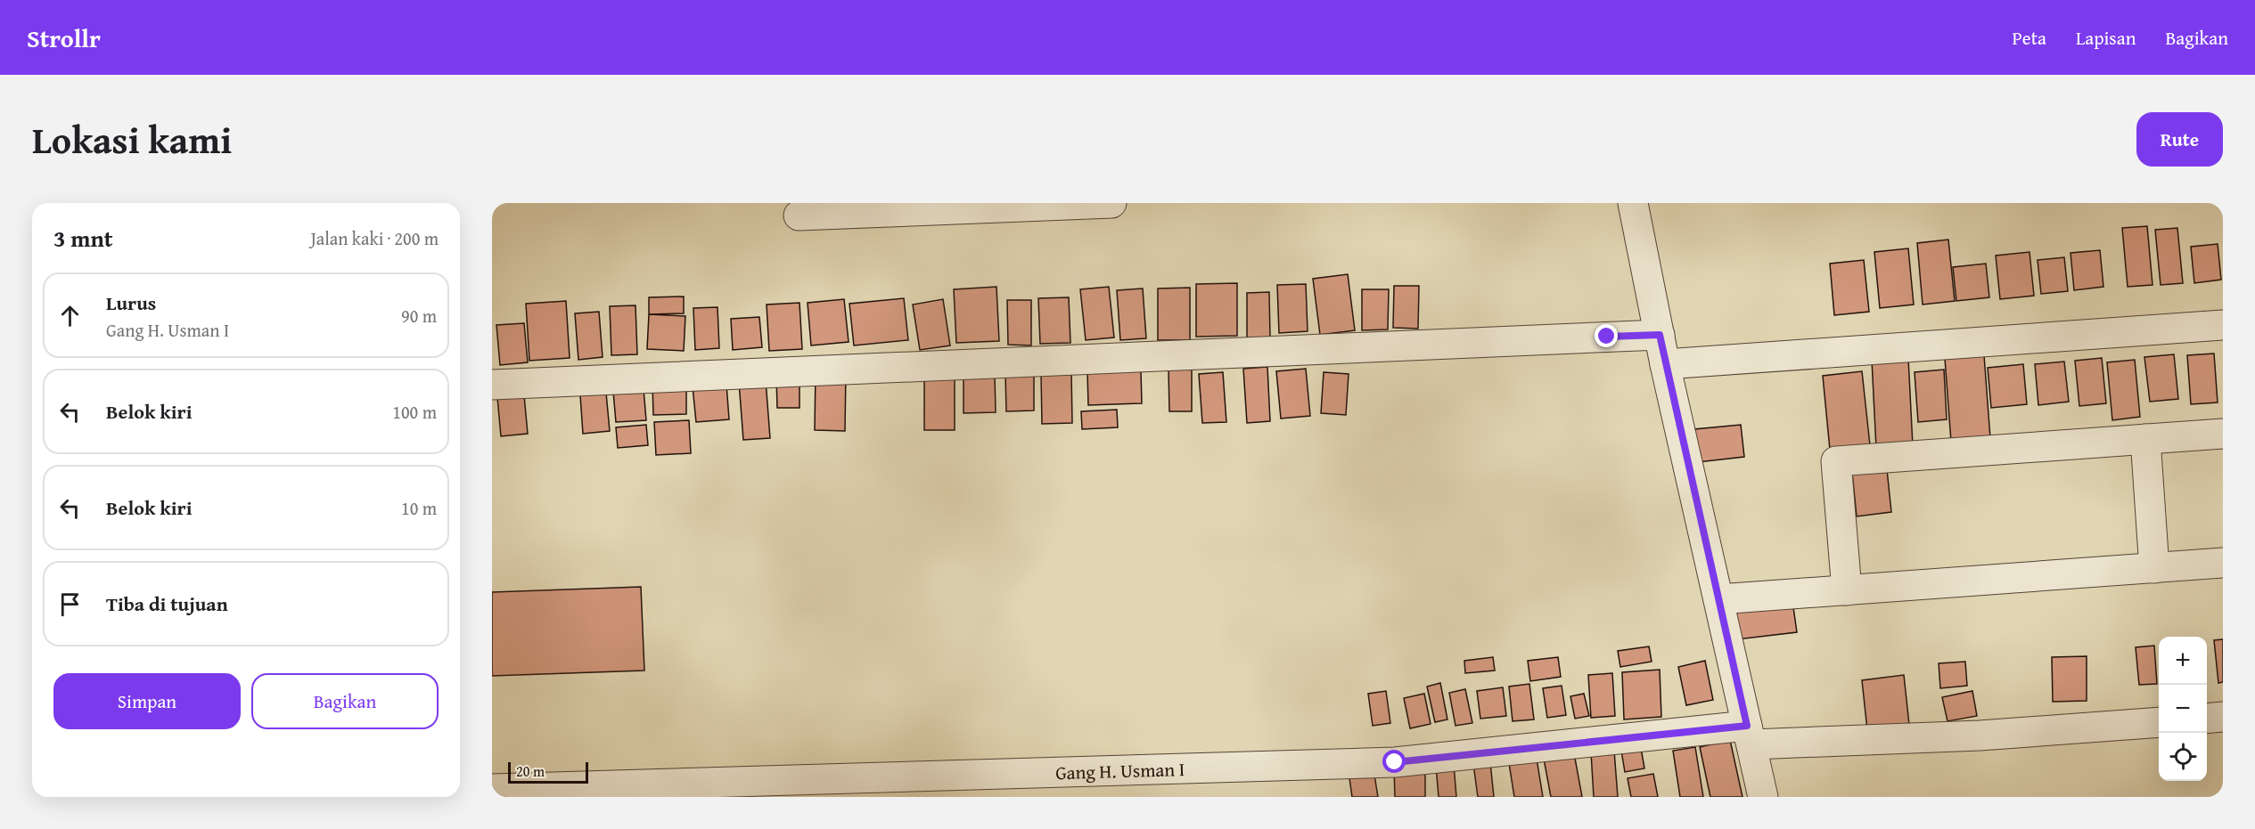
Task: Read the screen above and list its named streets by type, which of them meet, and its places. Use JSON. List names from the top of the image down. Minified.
{"streets":{"street":["Gang H. Usman I"]},"scale_bar":"20 m","page":{"header":"Strollr","nav":["Peta","Lapisan","Bagikan"],"title":"Lokasi kami","buttons":["Rute",["Simpan","Bagikan"]],"heading":["3 mnt","Jalan kaki · 200 m"],"list":[["Lurus","Gang H. Usman I","90 m"],["Belok kiri","100 m"],["Belok kiri","10 m"],"Tiba di tujuan"],"map_buttons":["+","−"],"scale":"20 m"}}
